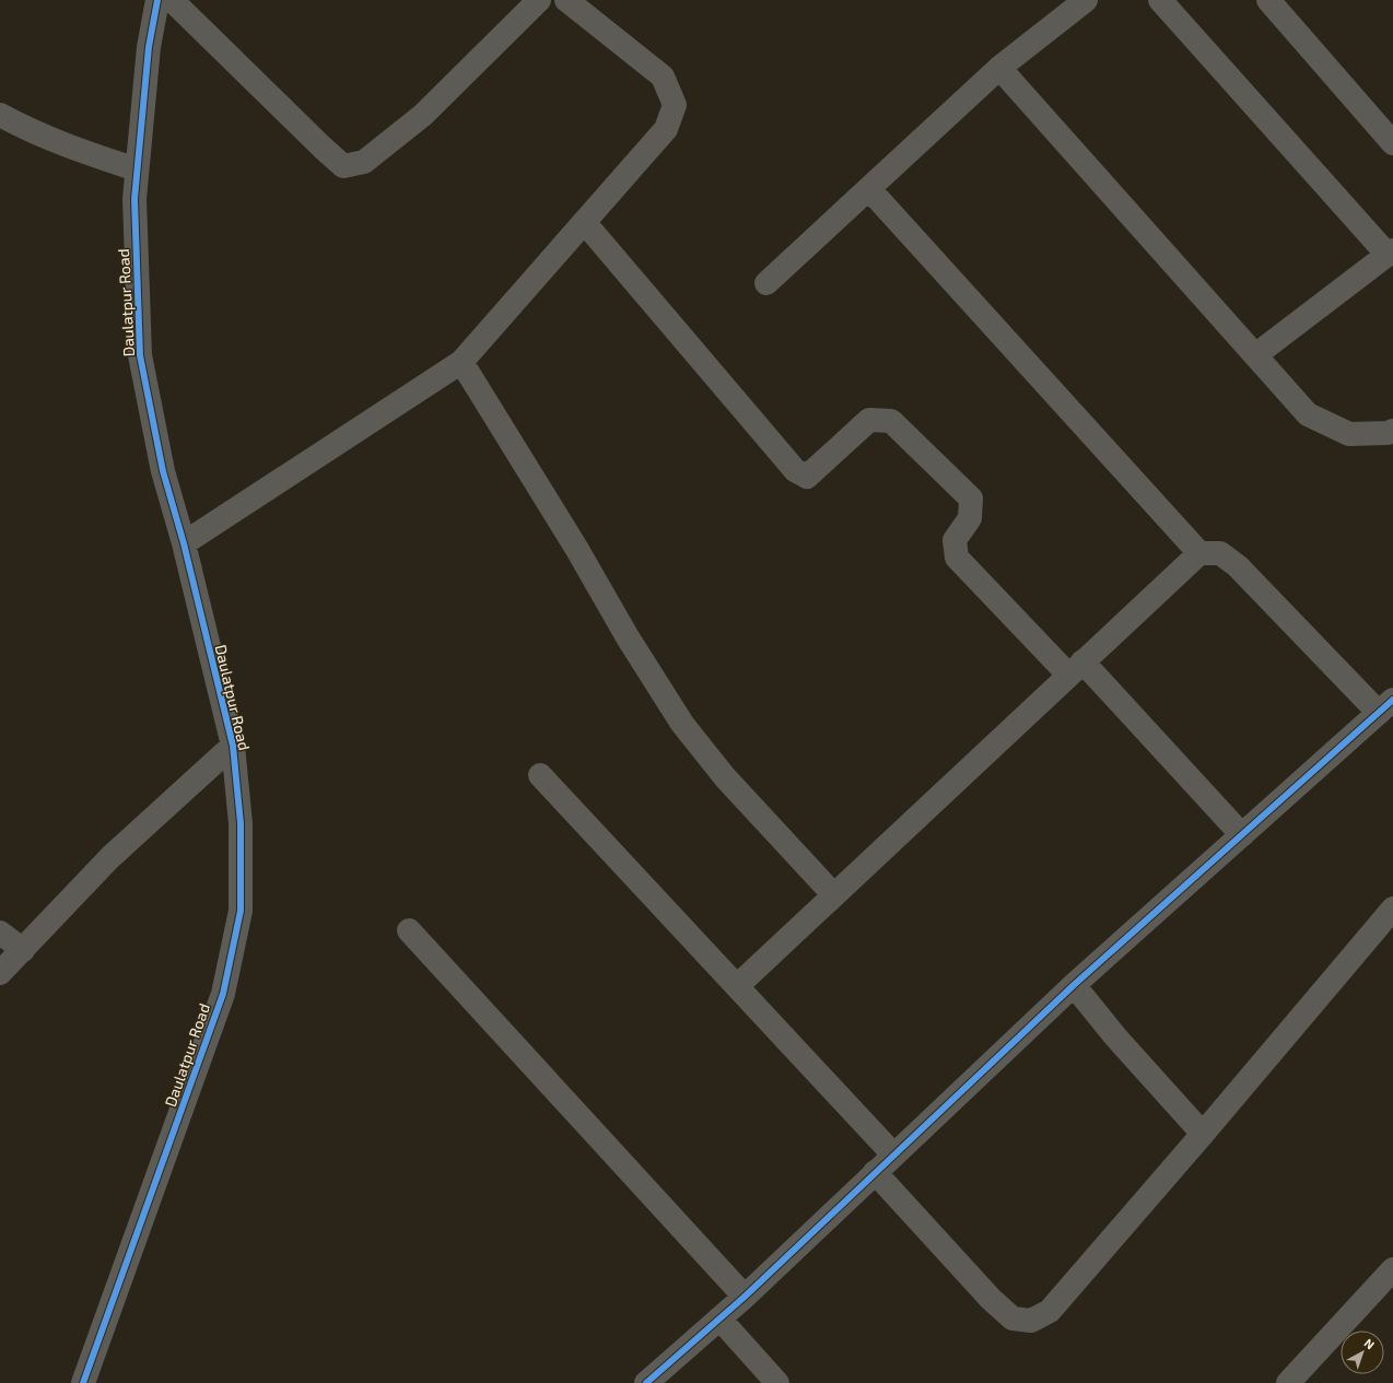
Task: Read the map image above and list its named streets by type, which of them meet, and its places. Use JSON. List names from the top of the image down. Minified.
{"streets":{"street":["Daulatpur Road"]},"north":"top right"}
